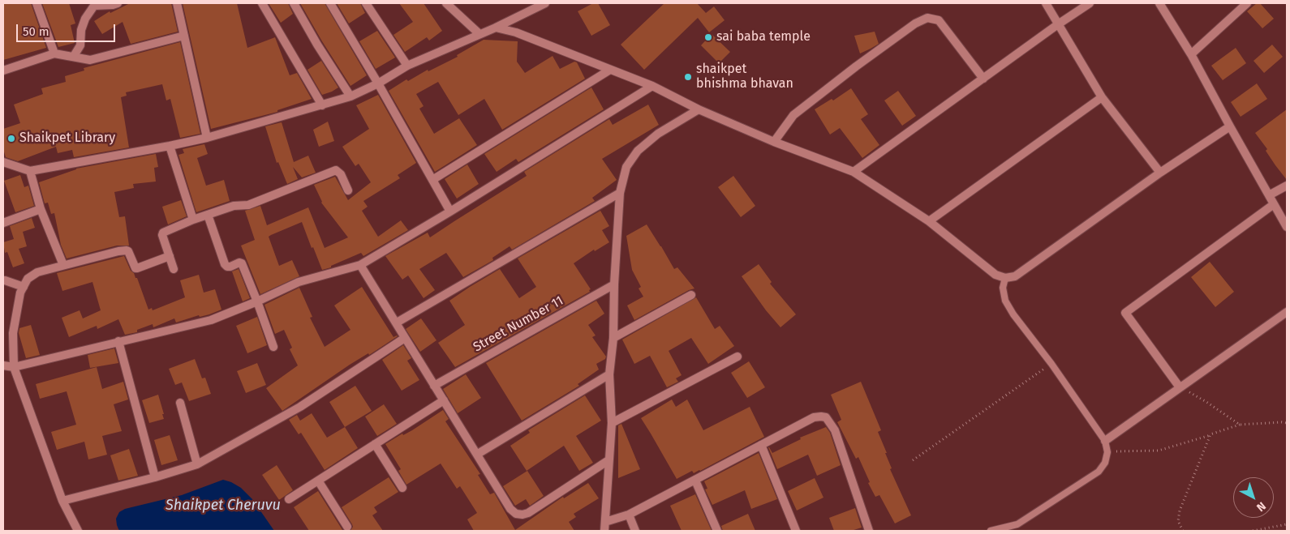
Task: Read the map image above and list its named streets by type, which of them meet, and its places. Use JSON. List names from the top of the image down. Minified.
{"streets":{"street":["Street Number 11"]},"water":["Shaikpet Cheruvu"],"places":["sai baba temple","shaikpet bhishma bhavan","Shaikpet Library"],"scale_bar":"50 m","north":"bottom right"}
